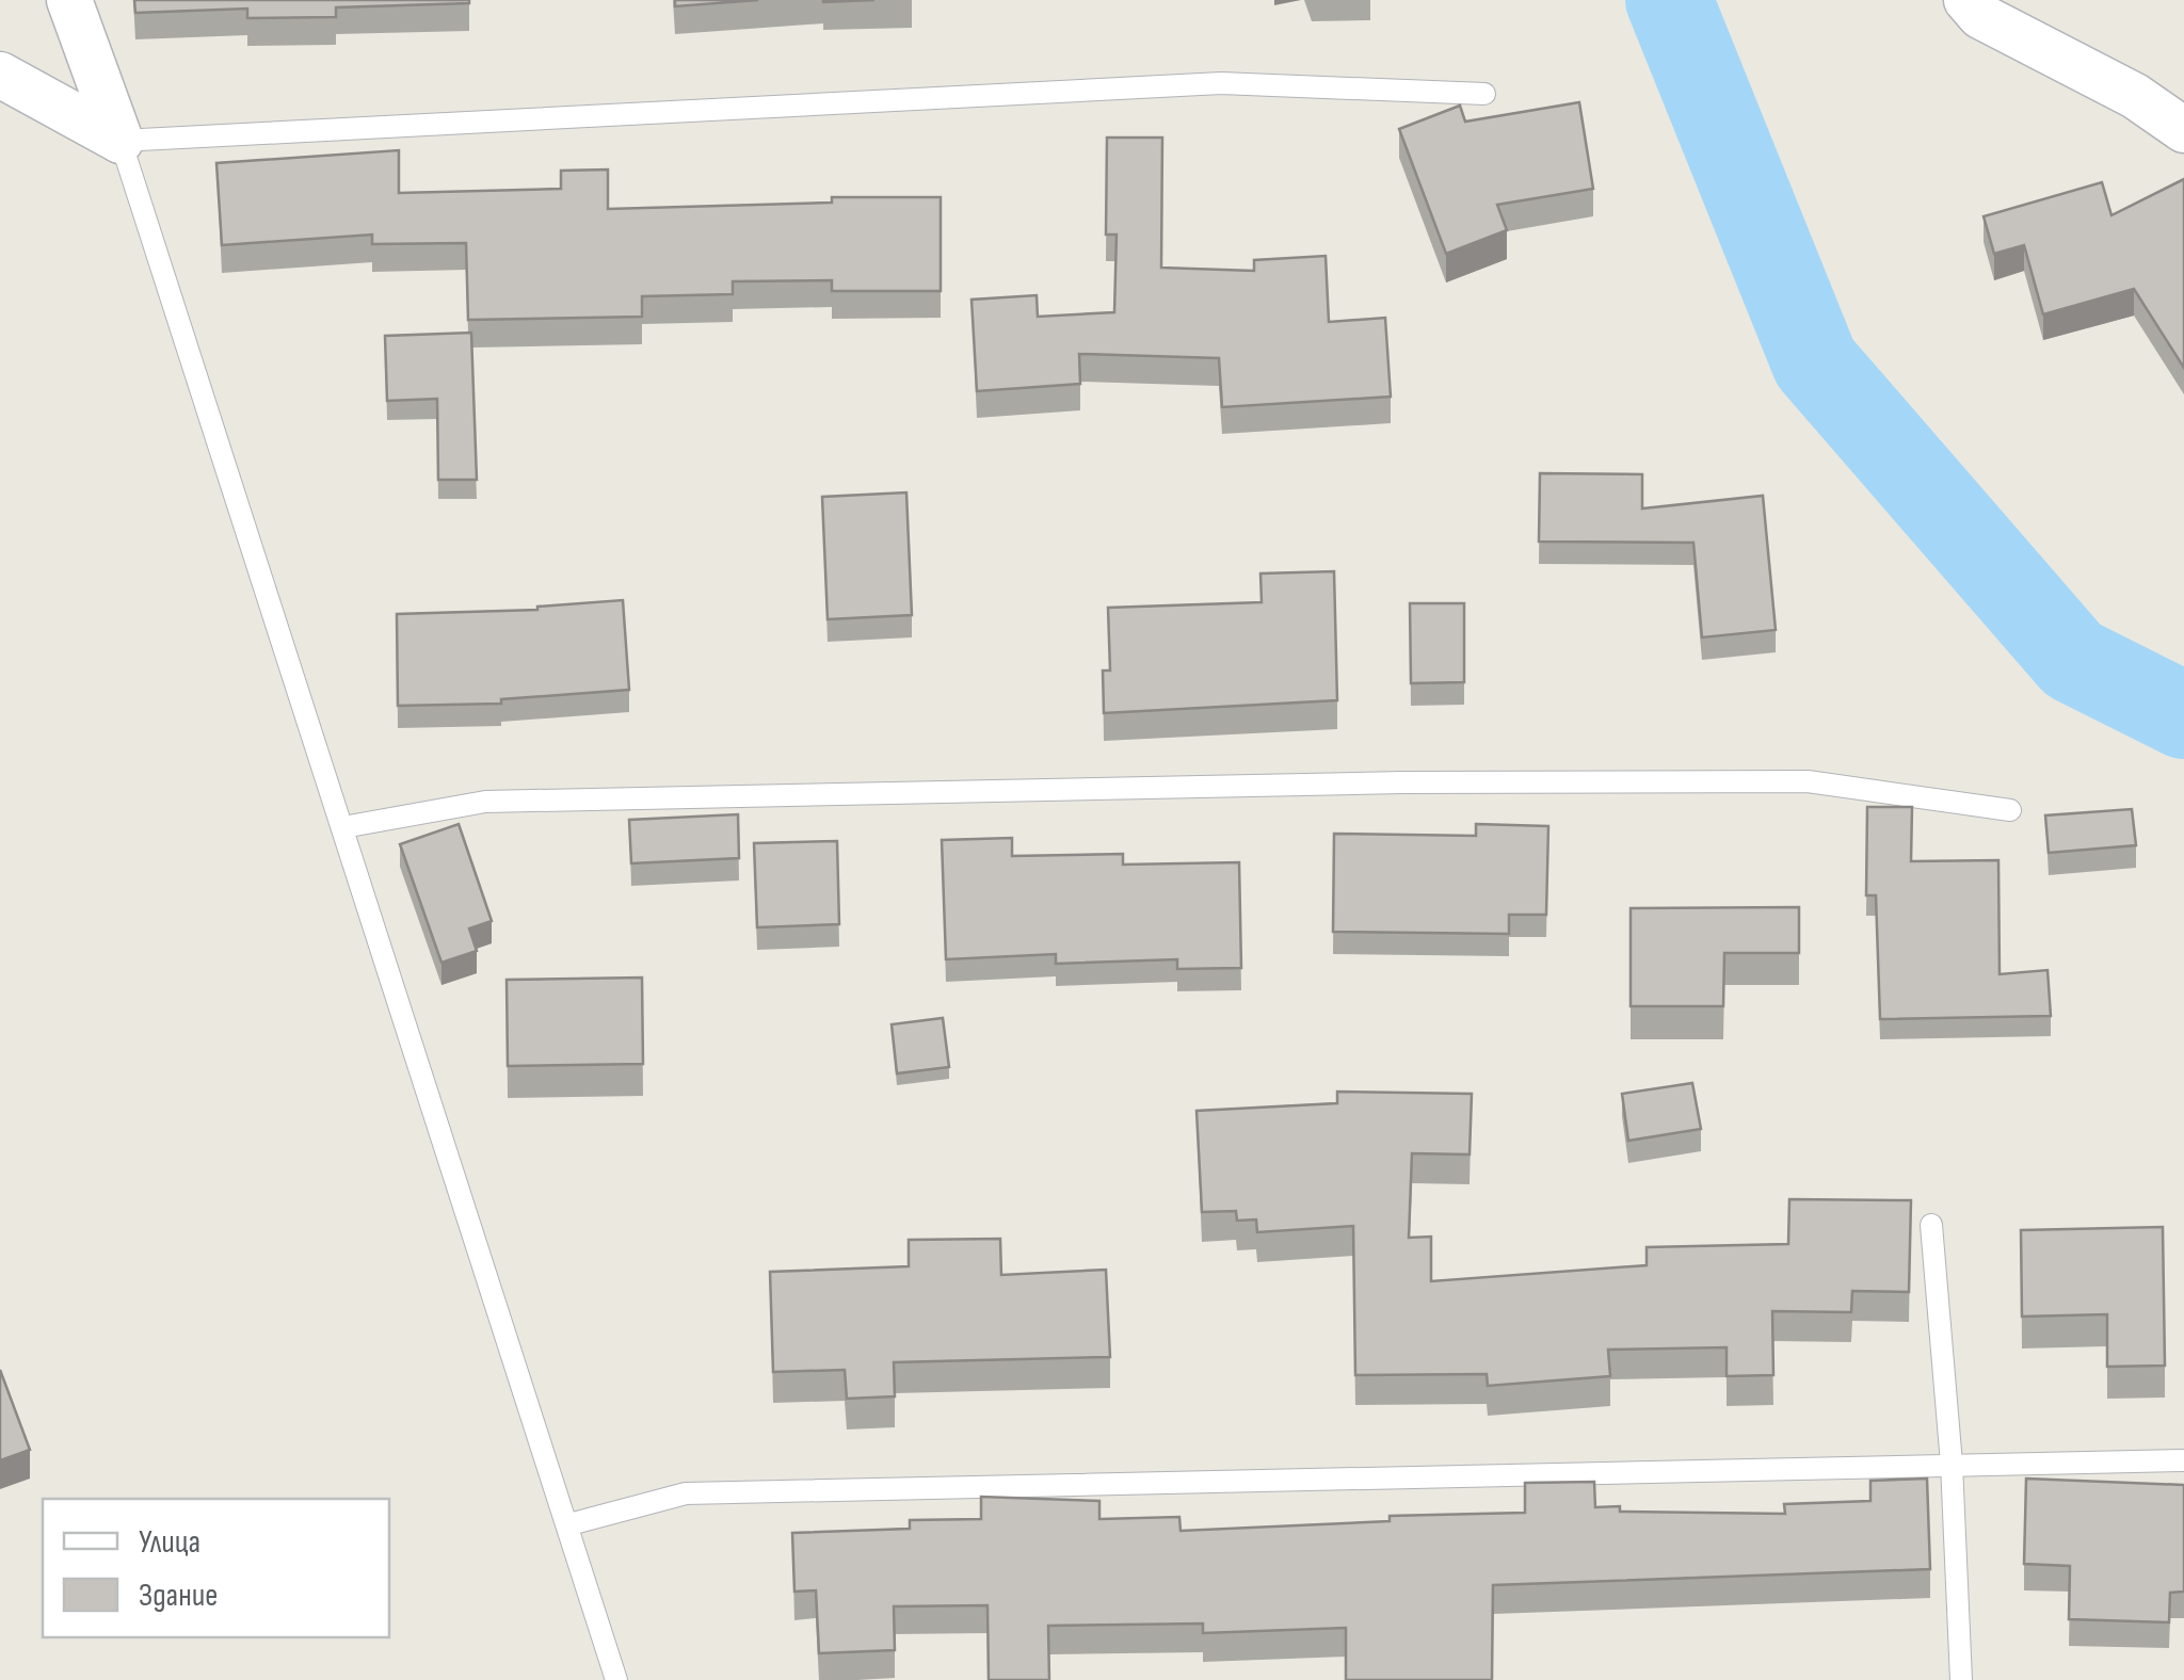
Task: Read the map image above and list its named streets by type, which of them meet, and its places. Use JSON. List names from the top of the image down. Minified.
{"legend":["Улица","Здание"]}
